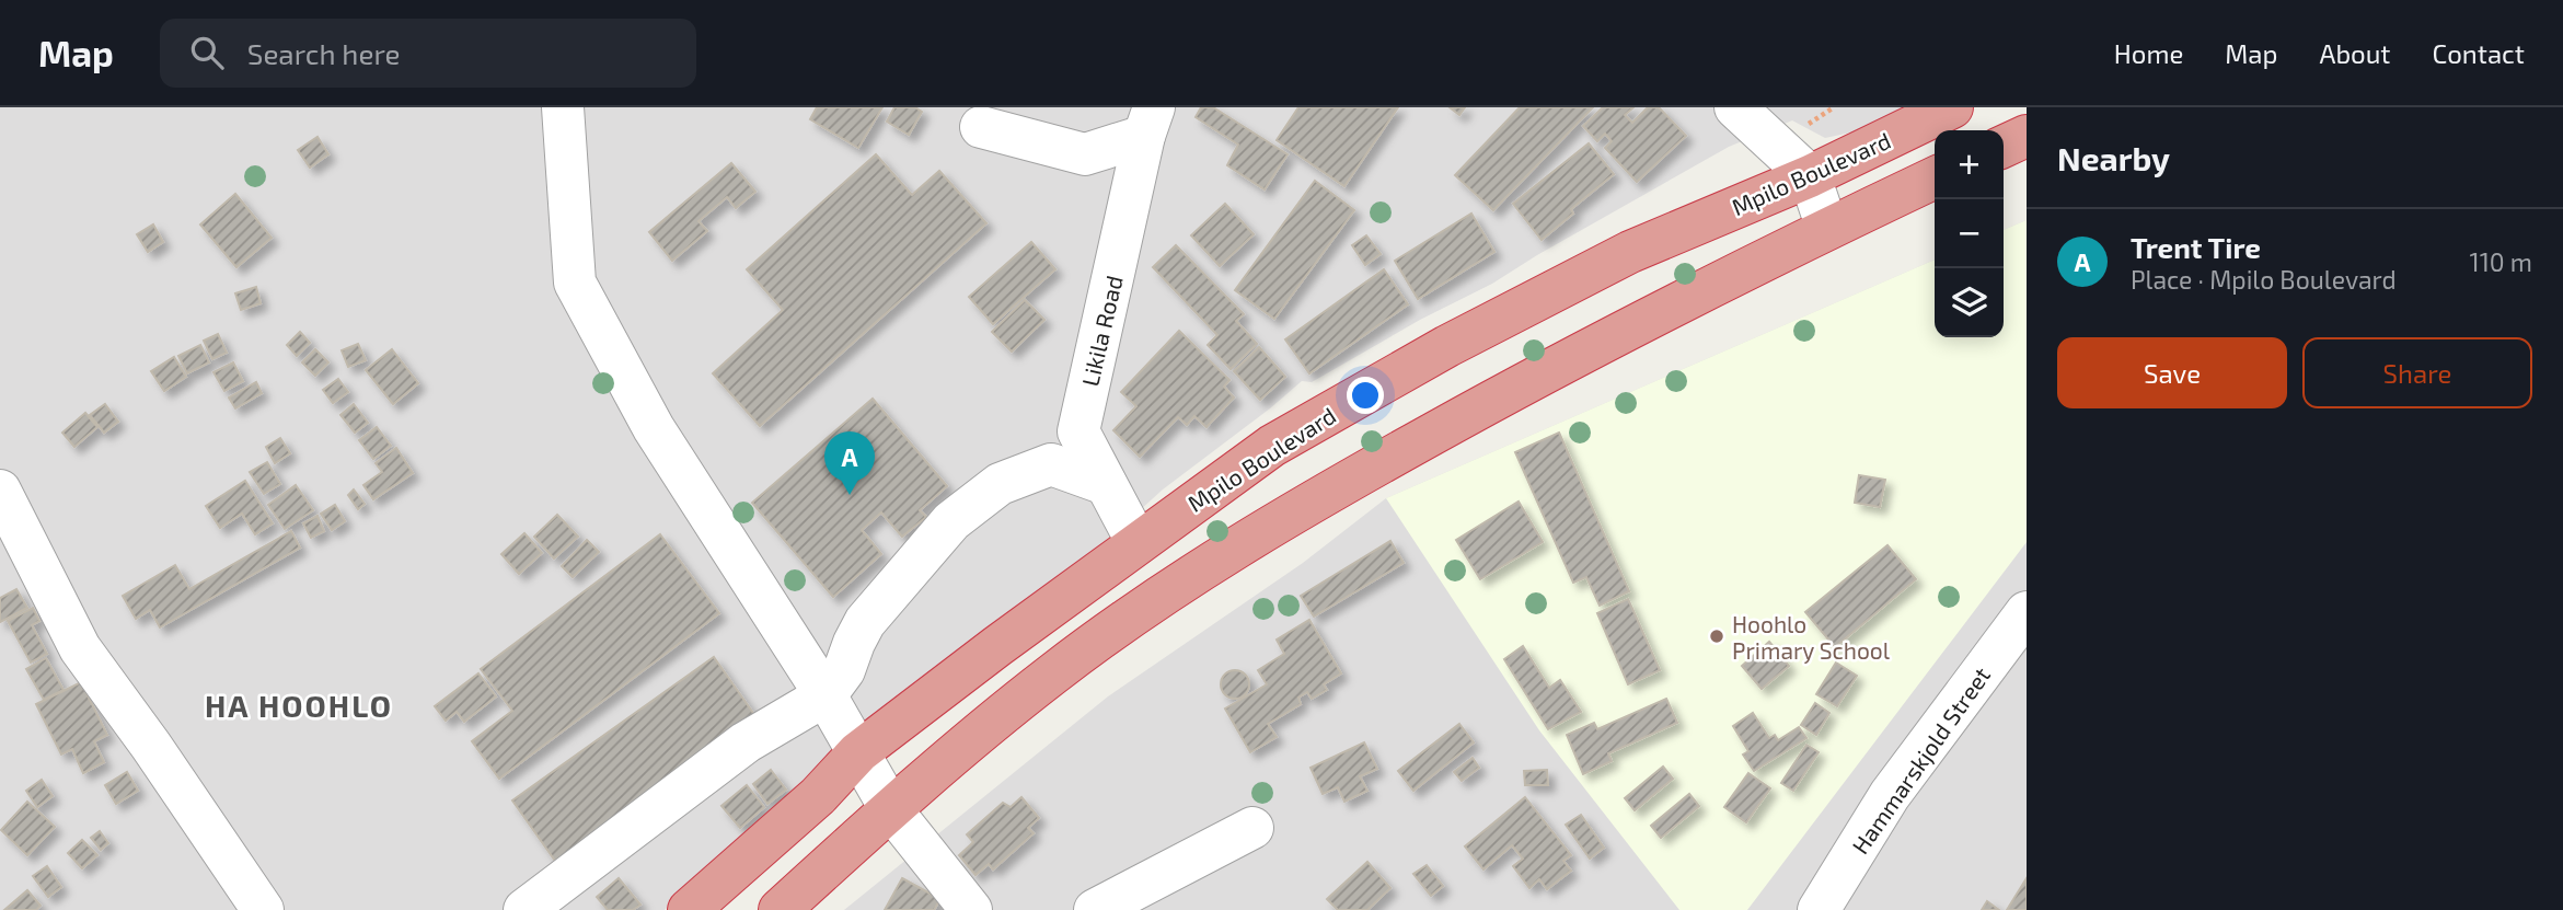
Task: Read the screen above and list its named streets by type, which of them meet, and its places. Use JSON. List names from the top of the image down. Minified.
{"streets":{"highway":["Mpilo Boulevard"],"street":["Likila Road","Hammarskjold Street"]},"crossings":[["Mpilo Boulevard","Likila Road"]],"districts":["HA HOOHLO"],"places":["Hoohlo Primary School"],"page":{"header":"Map","search":"Search here","nav":["Home","Map","About","Contact"],"heading":"Nearby","map_buttons":["+","−"],"list":[{"mark":"A","name":"Trent Tire","note":"Place · Mpilo Boulevard","value":"110 m"}],"buttons":["Save","Share"],"pins":"A"}}
